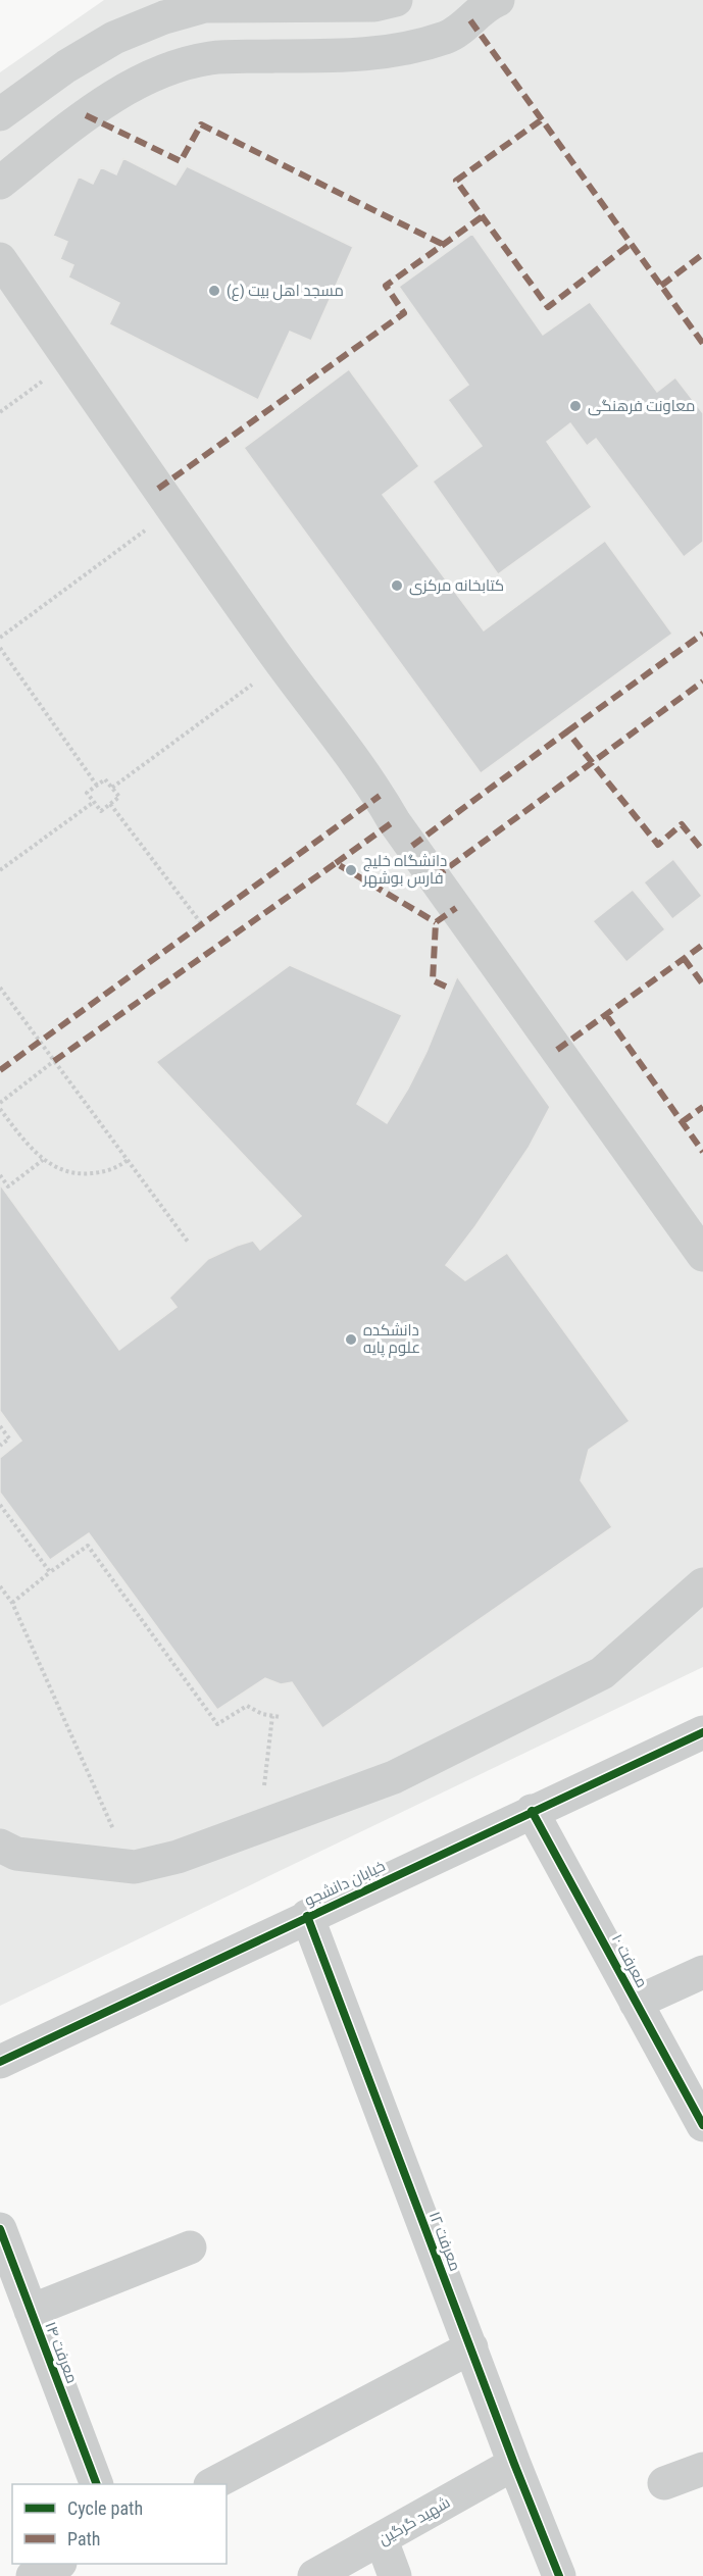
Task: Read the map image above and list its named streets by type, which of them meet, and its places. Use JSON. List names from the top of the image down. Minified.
{"streets":{"street":["خیابان دانشجو","معرفت ۱۰","معرفت ۱۲","معرفت ۱۴","شهید گرگین"]},"crossings":[["خیابان دانشجو","معرفت ۱۰"],["خیابان دانشجو","معرفت ۱۲"],["معرفت ۱۲","شهید گرگین"]],"places":["مسجد اهل بیت (ع)","معاونت فرهنگی","کتابخانه مرکزی","دانشگاه خلیج فارس بوشهر","دانشکده علوم پایه"],"legend":["Cycle path","Path"]}
